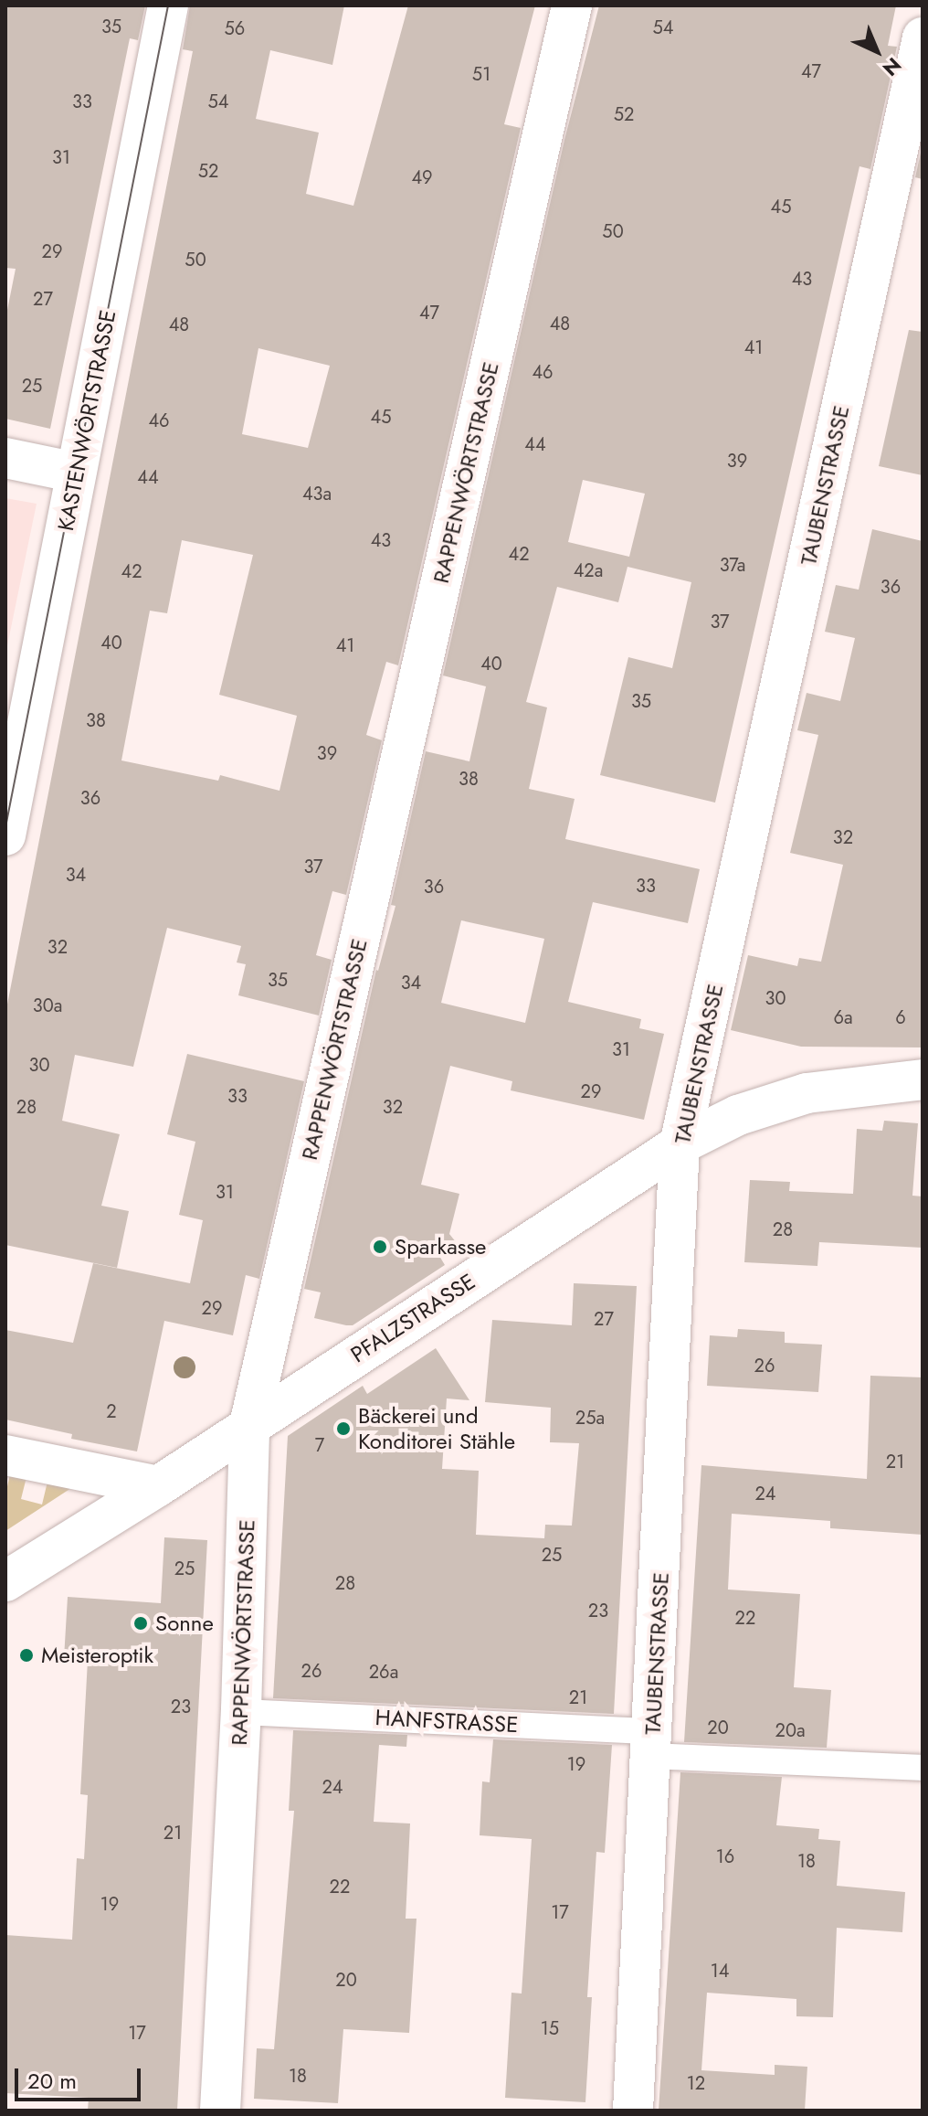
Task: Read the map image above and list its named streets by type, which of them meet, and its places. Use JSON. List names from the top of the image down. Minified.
{"streets":{"street":["KASTENWÖRTSTRASSE","RAPPENWÖRTSTRASSE","TAUBENSTRASSE","PFALZSTRASSE"],"lane":["HANFSTRASSE"]},"crossings":[["RAPPENWÖRTSTRASSE","PFALZSTRASSE"],["RAPPENWÖRTSTRASSE","HANFSTRASSE"],["TAUBENSTRASSE","PFALZSTRASSE"],["TAUBENSTRASSE","HANFSTRASSE"]],"places":["Sparkasse","Bäckerei und Konditorei Stähle","Sonne","Meisteroptik"],"house_numbers":["35","54","56","47","51","33","54","52","31","52","49","45","50","29","50","43","27","47","48","48","41","46","25","45","46","44","39","44","43a","43","42","37a","42a","42","36","37","40","41","40","35","38","39","38","36","32","37","34","33","36","32","35","34","30","30a","6a","6","31","30","29","33","28","32","31","28","29","27","26","2","25a","7","21","24","25","25","28","23","22","26","26a","21","23","20","20a","19","24","21","16","18","22","19","17","14","20","15","17","18","12"],"scale_bar":"20 m","north":"bottom right"}
